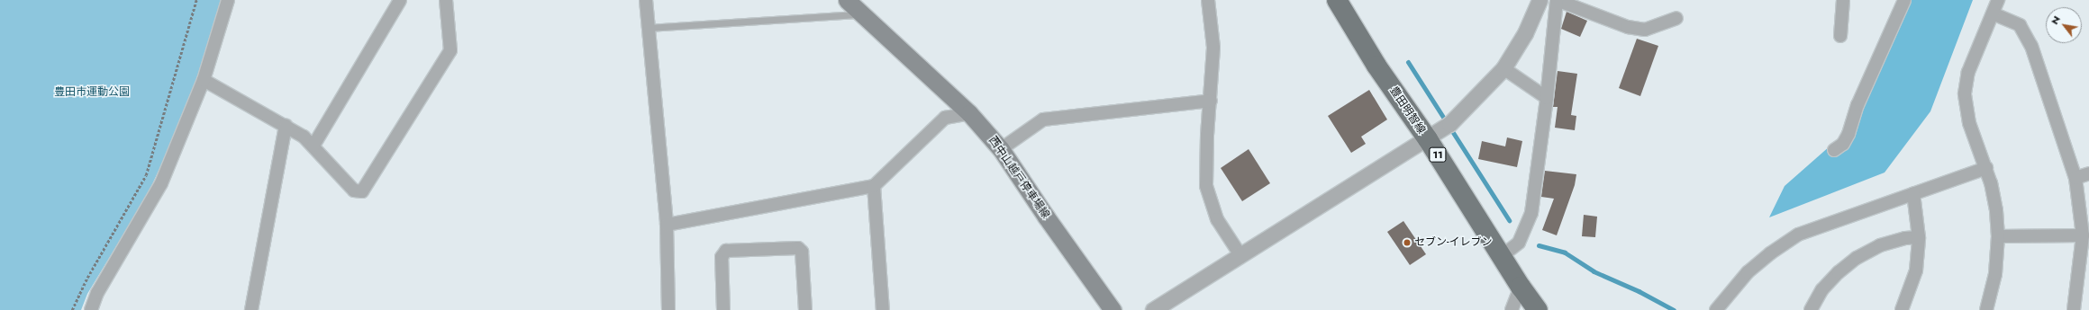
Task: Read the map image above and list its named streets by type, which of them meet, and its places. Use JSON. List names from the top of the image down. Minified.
{"streets":{"main road":["豊田明智線","11","西中山越戸停車場線"]},"parks":["豊田市運動公園"],"places":["セブン-イレブン"],"north":"top left"}
